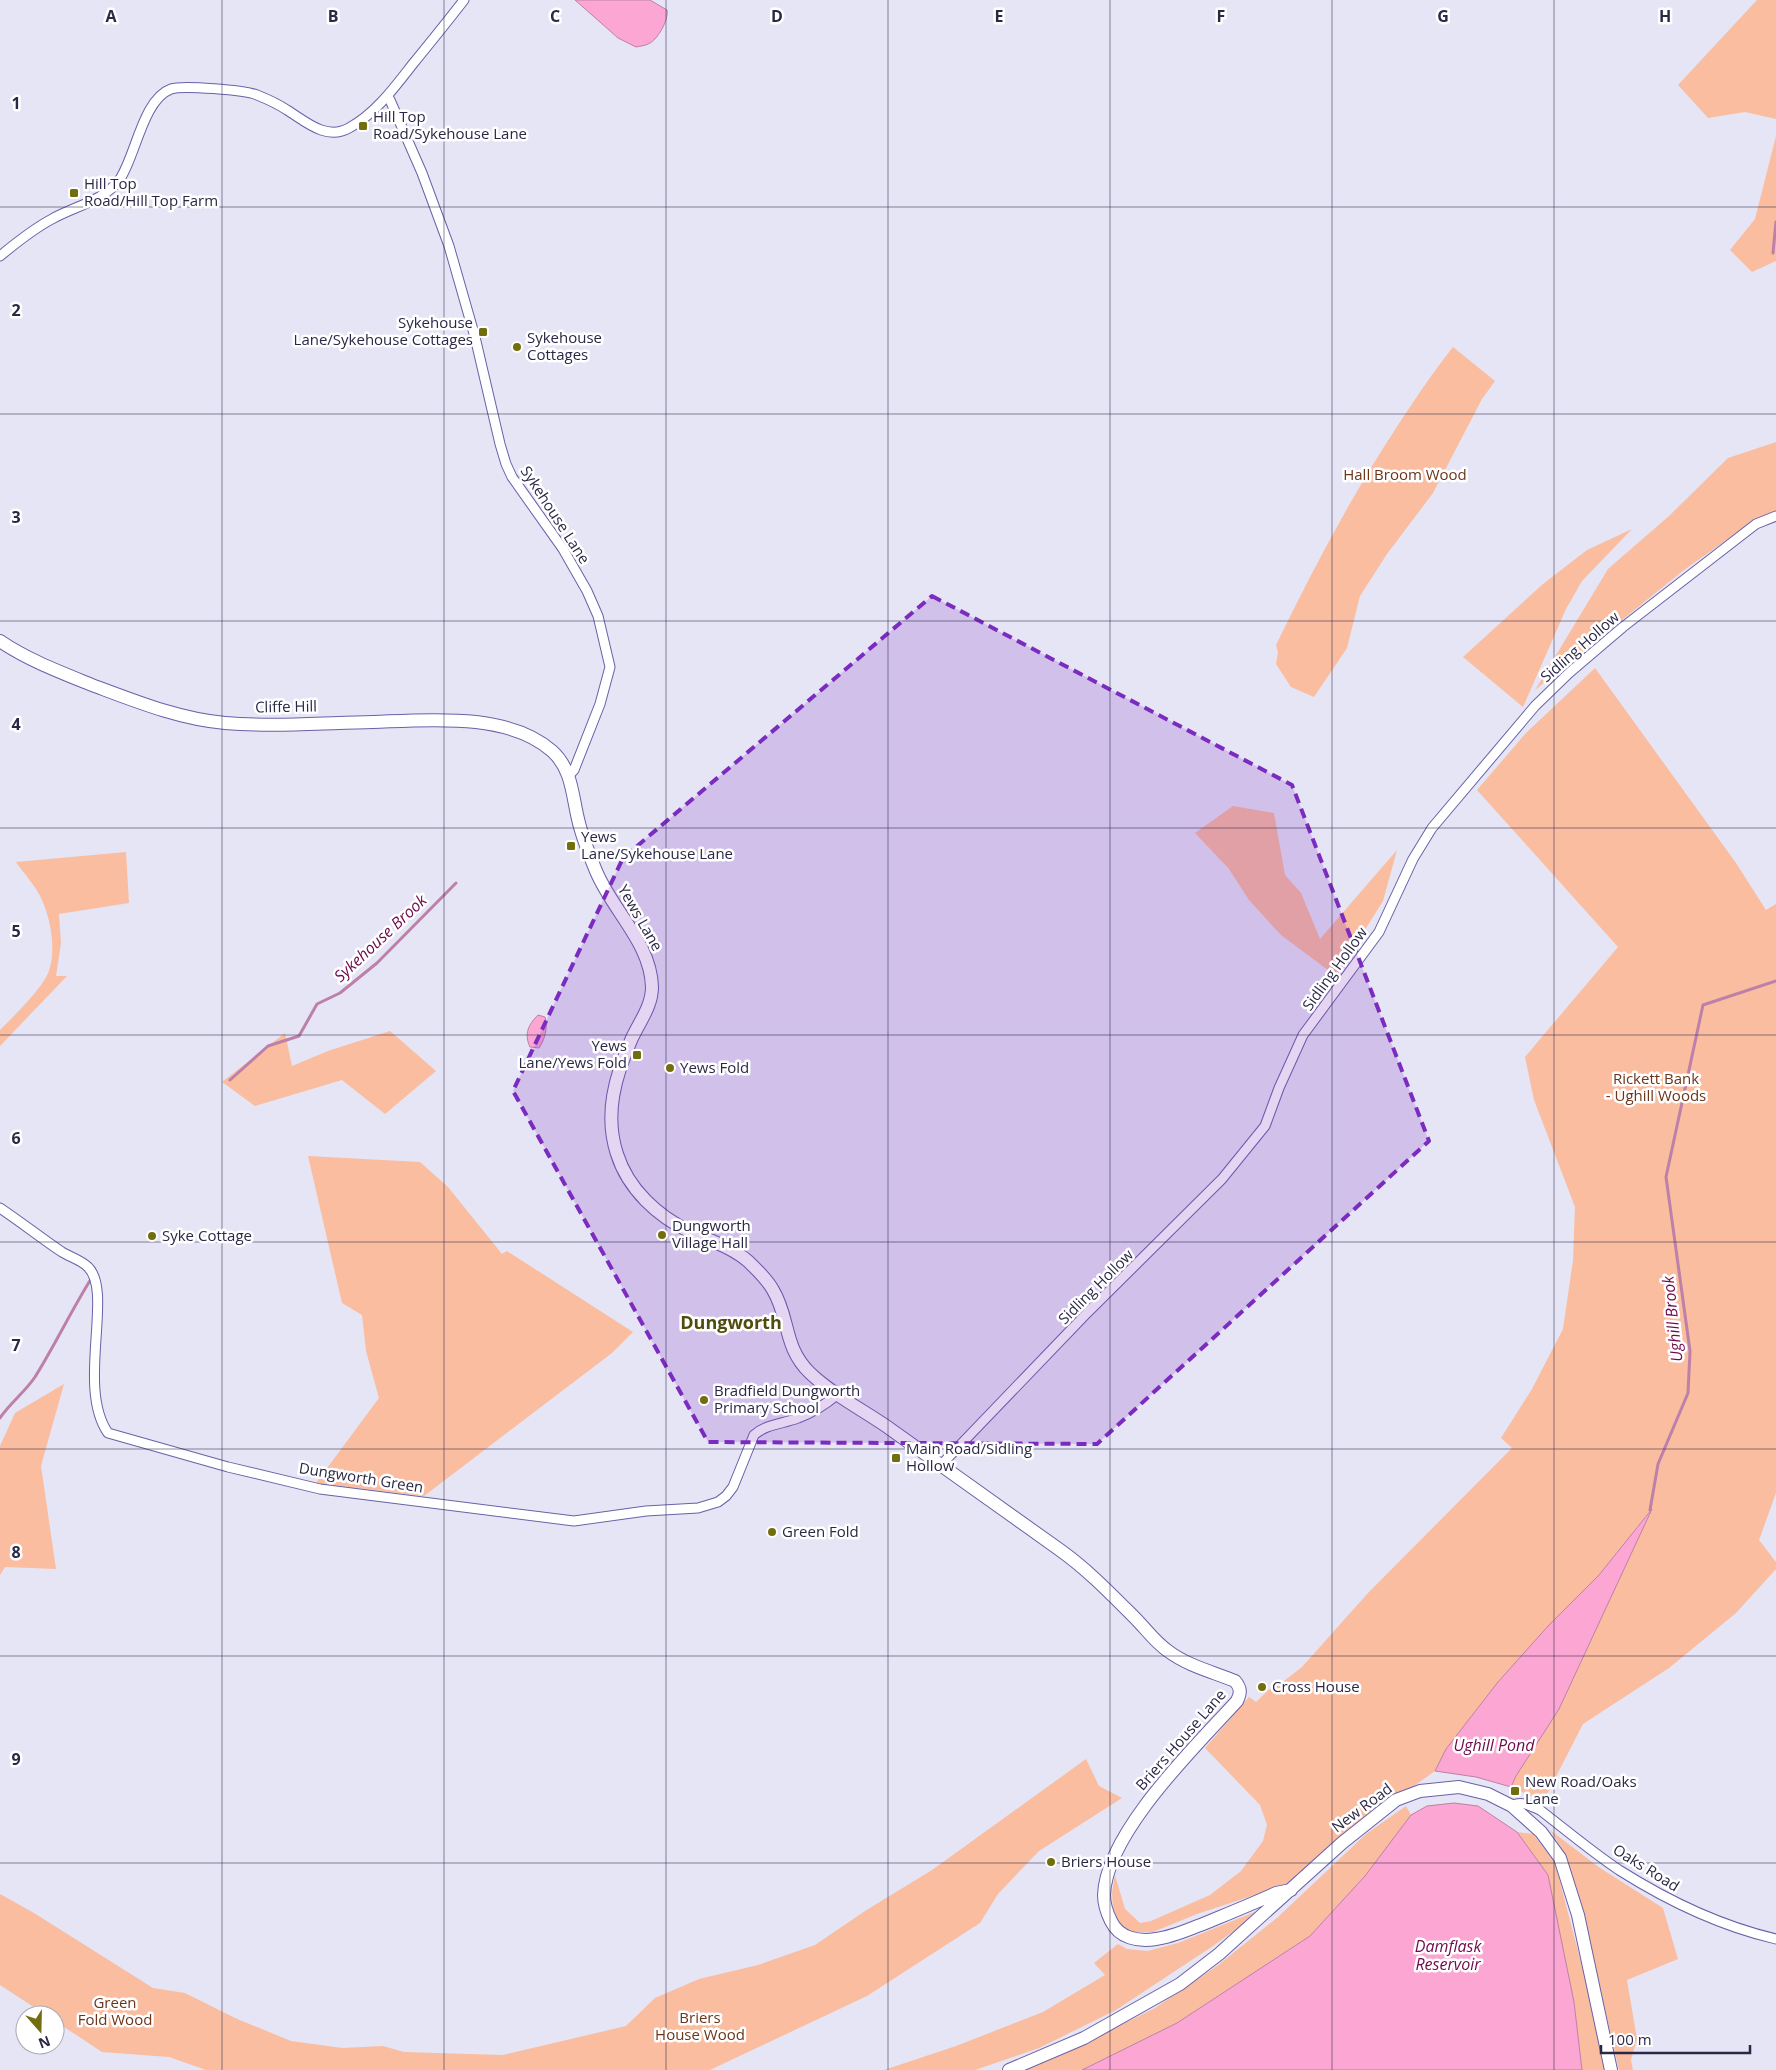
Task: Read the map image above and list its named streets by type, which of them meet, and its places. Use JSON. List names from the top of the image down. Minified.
{"streets":{"main road":["Cliffe Hill","Yews Lane","Briers House Lane","New Road"],"street":["Sykehouse Lane","Sidling Hollow","Dungworth Green","Oaks Road"]},"crossings":[["Sykehouse Lane","Cliffe Hill"],["Sykehouse Lane","Yews Lane"],["Sidling Hollow","Yews Lane"],["Sidling Hollow","Briers House Lane"],["Cliffe Hill","Yews Lane"],["Yews Lane","Dungworth Green"],["Yews Lane","Briers House Lane"],["Briers House Lane","New Road"],["New Road","Oaks Road"]],"districts":["Dungworth"],"water":["Sykehouse Brook","Ughill Brook","Ughill Pond","Damflask Reservoir"],"parks":["Hall Broom Wood","Rickett Bank - Ughill Woods","Green Fold Wood","Briers House Wood"],"places":{"transit":["Hill Top Road/Sykehouse Lane","Hill Top Road/Hill Top Farm","Sykehouse Lane/Sykehouse Cottages","Yews Lane/Sykehouse Lane","Yews Lane/Yews Fold","Main Road/Sidling Hollow","New Road/Oaks Lane"],"other":["Sykehouse Cottages","Yews Fold","Dungworth Village Hall","Syke Cottage","Bradfield Dungworth Primary School","Green Fold","Cross House","Briers House"]},"scale_bar":"100 m","north":"bottom","grid":{"columns":["A","B","C","D","E","F","G","H"],"rows":["1","2","3","4","5","6","7","8","9"]}}
